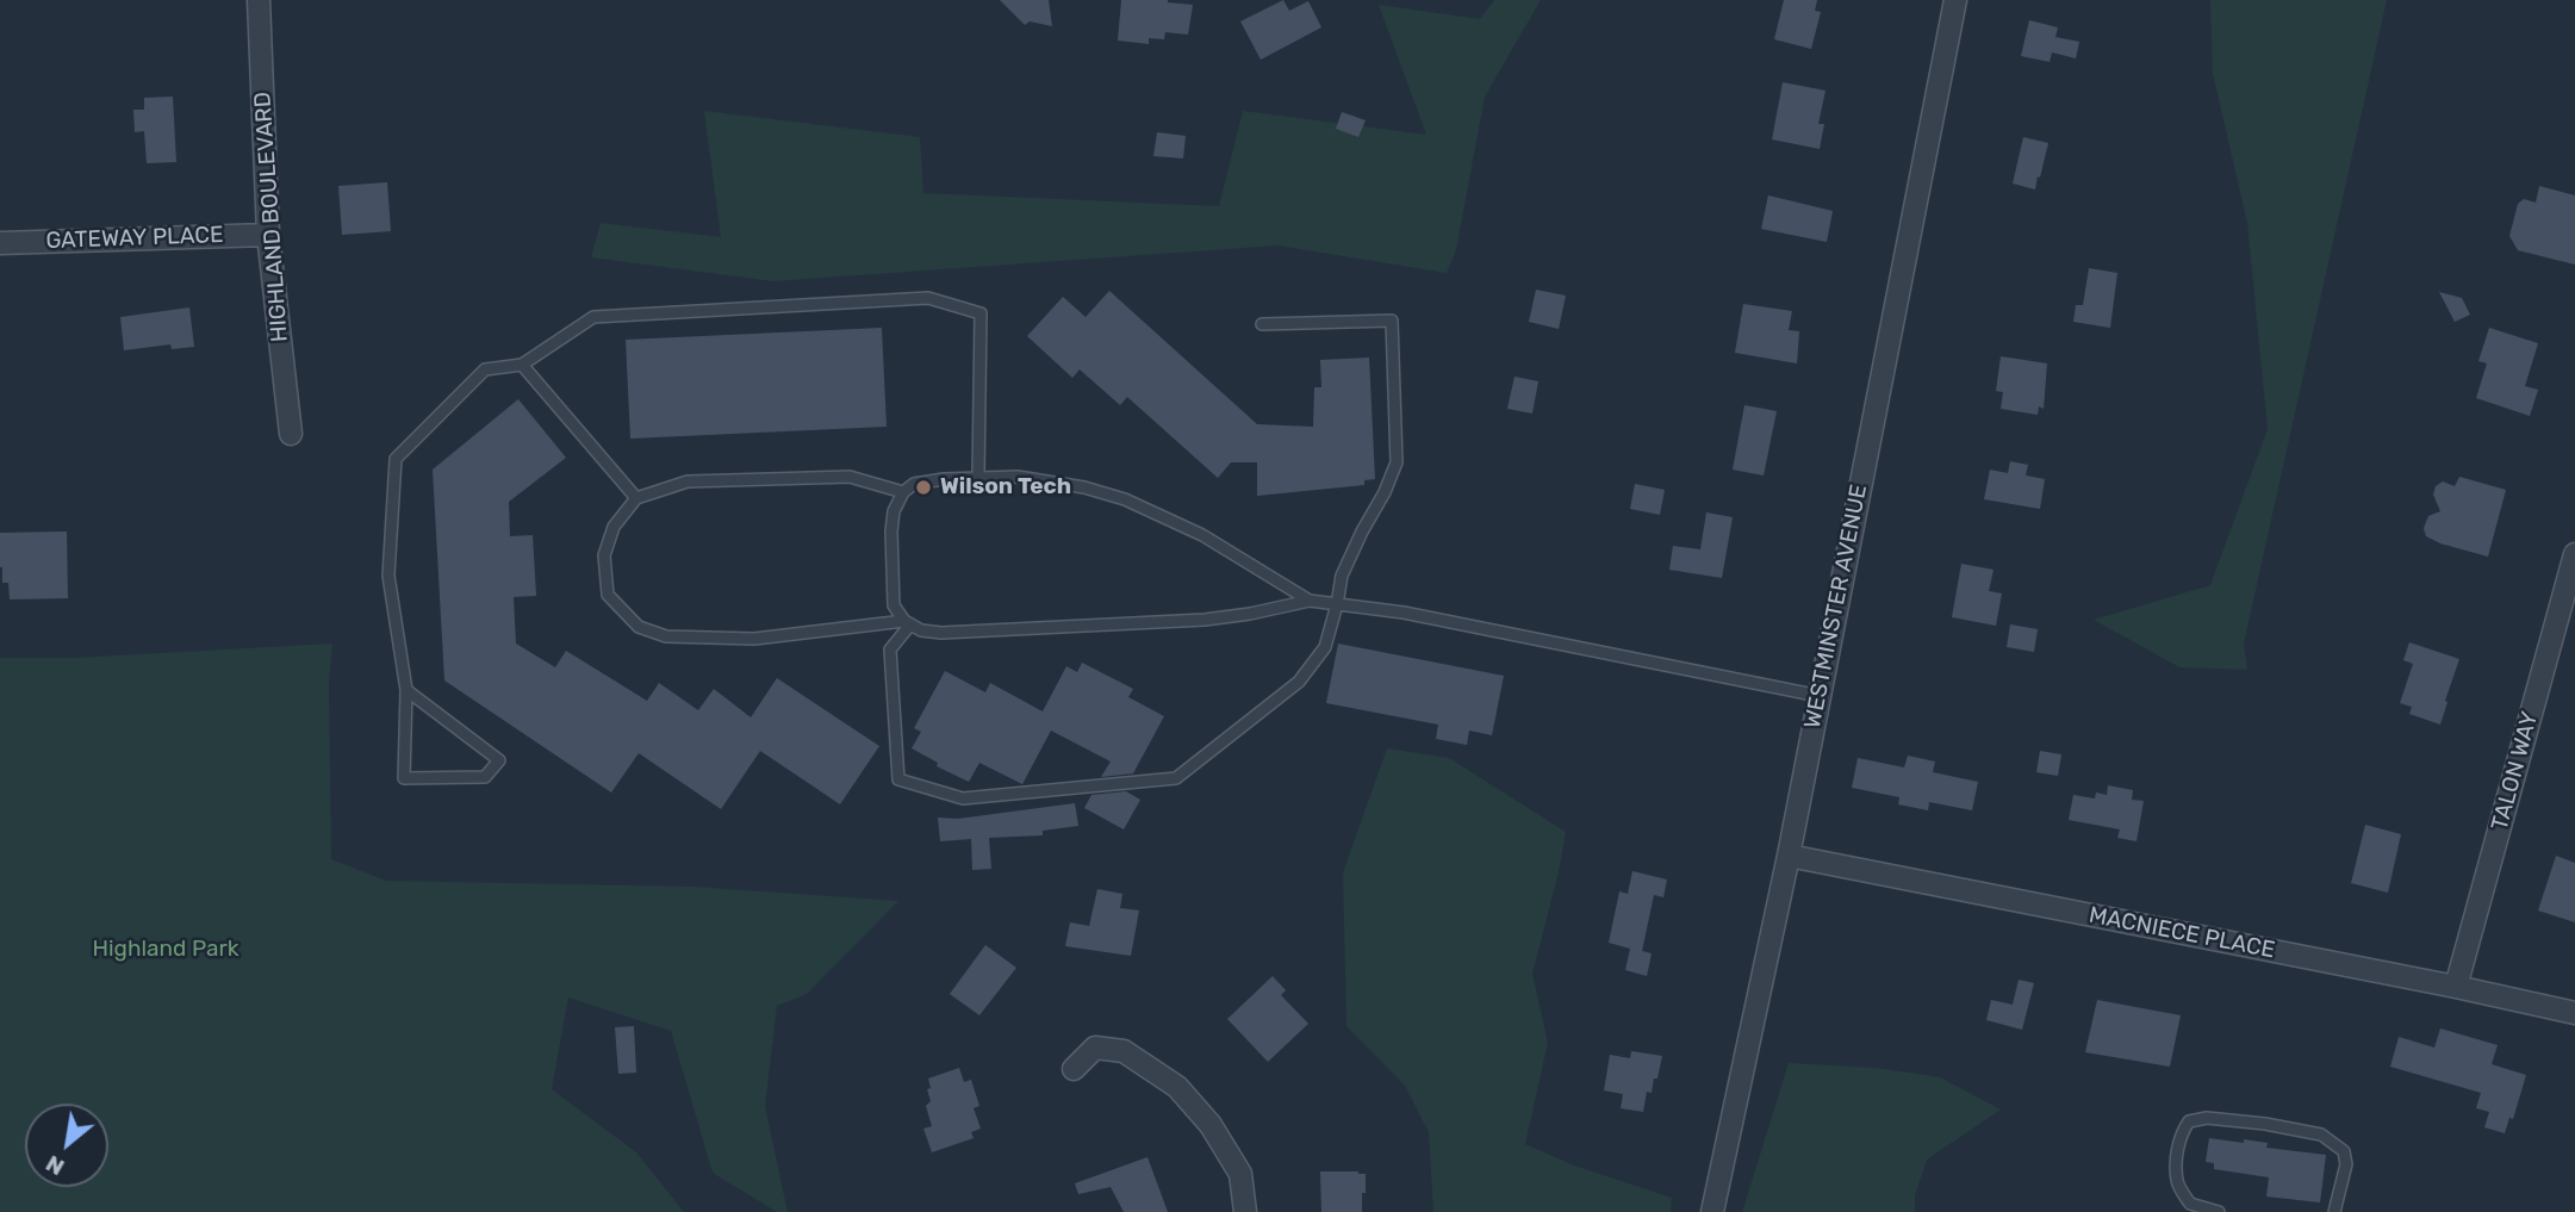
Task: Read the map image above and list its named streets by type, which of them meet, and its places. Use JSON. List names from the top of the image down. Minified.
{"streets":{"street":["HIGHLAND BOULEVARD","GATEWAY PLACE","WESTMINSTER AVENUE","TALON WAY","MACNIECE PLACE"]},"crossings":[["HIGHLAND BOULEVARD","GATEWAY PLACE"],["WESTMINSTER AVENUE","MACNIECE PLACE"],["TALON WAY","MACNIECE PLACE"]],"parks":["Highland Park"],"places":["Wilson Tech"],"north":"bottom left"}
